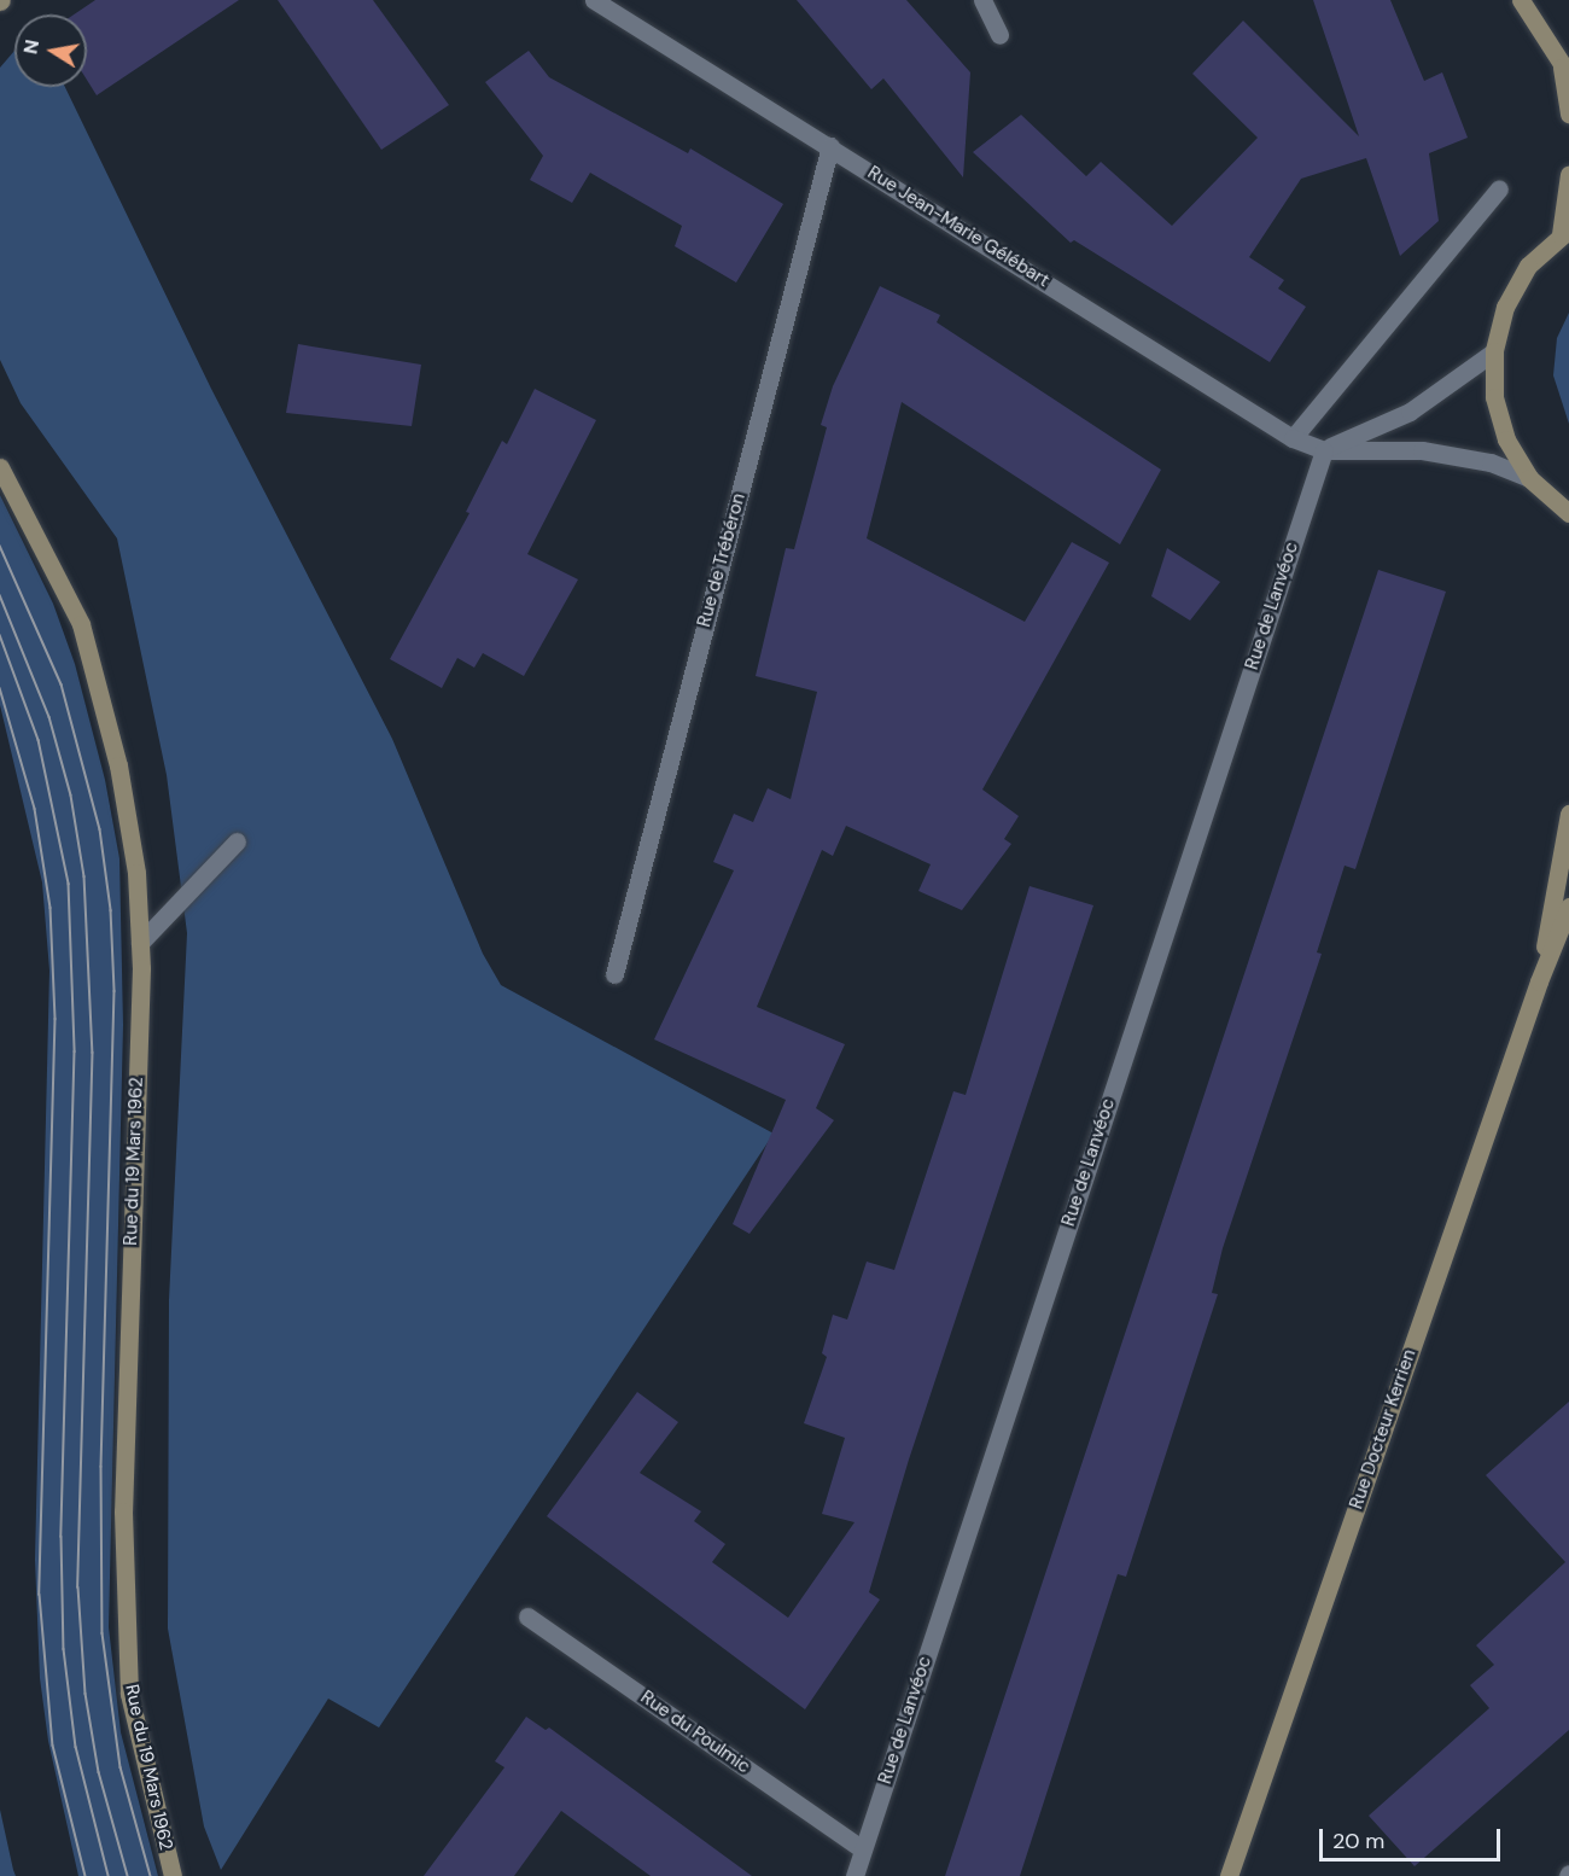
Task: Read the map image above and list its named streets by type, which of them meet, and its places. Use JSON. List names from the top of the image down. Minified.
{"streets":{"main road":["Rue du 19 Mars 1962","Rue Docteur Kerrien"],"street":["Rue Jean-Marie Gélébart","Rue de Trébéron","Rue de Lanvéoc","Rue du Poulmic"]},"crossings":[["Rue Jean-Marie Gélébart","Rue de Trébéron"],["Rue Jean-Marie Gélébart","Rue de Lanvéoc"],["Rue de Lanvéoc","Rue du Poulmic"]],"scale_bar":"20 m","north":"left"}
